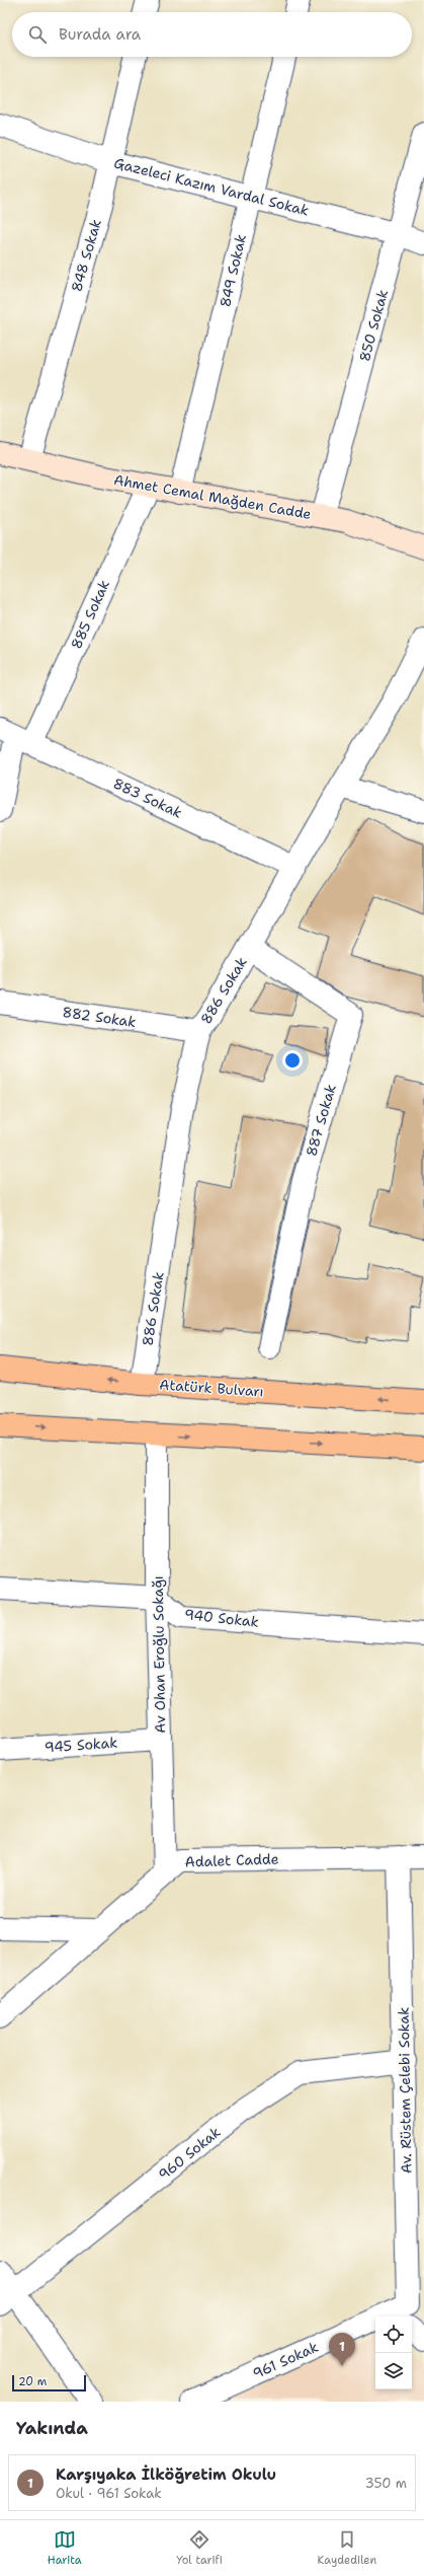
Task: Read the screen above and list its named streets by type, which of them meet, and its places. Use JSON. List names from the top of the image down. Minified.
{"streets":{"highway":["Atatürk Bulvarı"],"main road":["Ahmet Cemal Mağden Cadde"],"street":["Gazeleci Kazım Vardal Sokak","848 Sokak","849 Sokak","850 Sokak","885 Sokak","883 Sokak","886 Sokak","882 Sokak","887 Sokak","940 Sokak","Av Ohan Eroğlu Sokağı","945 Sokak","Adalet Cadde","Av. Rüstem Çelebi Sokak","960 Sokak","961 Sokak"]},"crossings":[["Gazeleci Kazım Vardal Sokak","848 Sokak"],["Gazeleci Kazım Vardal Sokak","849 Sokak"],["Gazeleci Kazım Vardal Sokak","850 Sokak"],["848 Sokak","Ahmet Cemal Mağden Cadde"],["849 Sokak","Ahmet Cemal Mağden Cadde"],["850 Sokak","Ahmet Cemal Mağden Cadde"],["Ahmet Cemal Mağden Cadde","885 Sokak"],["885 Sokak","883 Sokak"],["883 Sokak","886 Sokak"],["886 Sokak","882 Sokak"],["886 Sokak","887 Sokak"],["886 Sokak","Atatürk Bulvarı"],["940 Sokak","Av Ohan Eroğlu Sokağı"],["Av Ohan Eroğlu Sokağı","945 Sokak"],["Av Ohan Eroğlu Sokağı","Adalet Cadde"],["Adalet Cadde","Av. Rüstem Çelebi Sokak"],["Av. Rüstem Çelebi Sokak","960 Sokak"],["Av. Rüstem Çelebi Sokak","961 Sokak"]],"scale_bar":"20 m","page":{"search":"Burada ara","pins":"1","scale":"20 m","heading":"Yakında","list":[{"mark":"1","name":"Karşıyaka İlköğretim Okulu","note":"Okul · 961 Sokak","value":"350 m"}],"nav":["Harita","Yol tarifi","Kaydedilen"]}}
